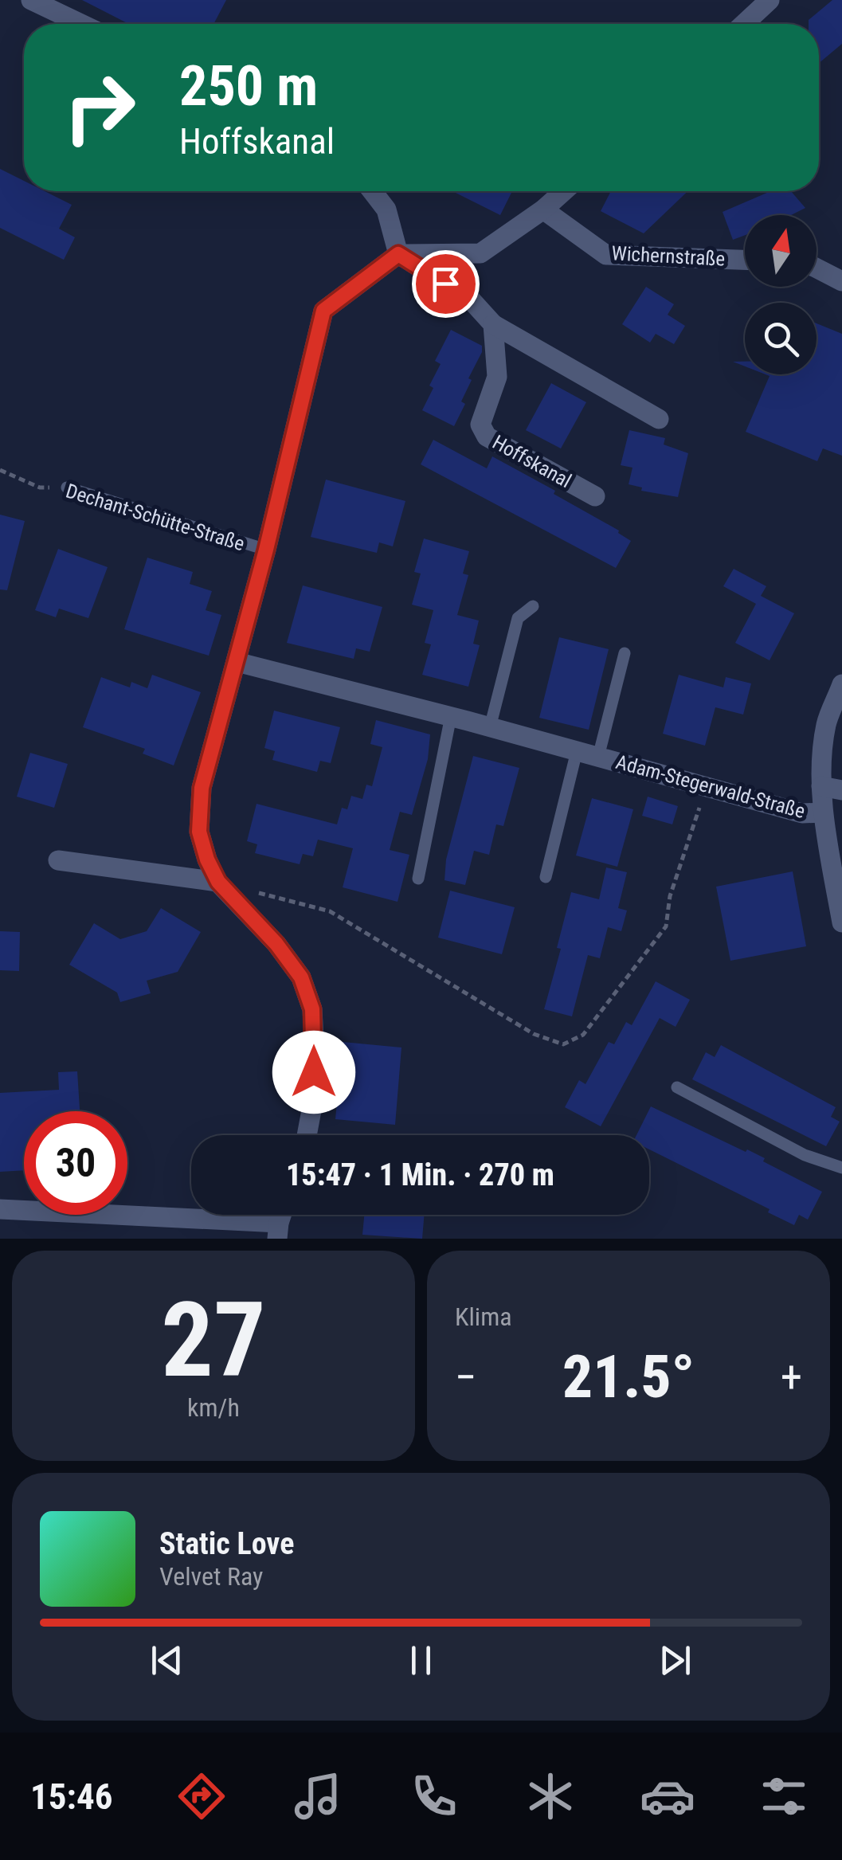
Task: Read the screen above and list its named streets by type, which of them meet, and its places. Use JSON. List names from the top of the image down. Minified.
{"streets":{"street":["Wichernstraße","Hoffskanal","Dechant-Schütte-Straße","Adam-Stegerwald-Straße"]},"crossings":[["Dechant-Schütte-Straße","Adam-Stegerwald-Straße"]],"north":"top","page":{"turn":["250 m","Hoffskanal"],"limit":"30","trip":"15:47 · 1 Min. · 270 m","tile":[["27","km/h"],"Klima"],"heat":["−","21.5°","+"],"song":["Static Love","Velvet Ray"],"tabs":"15:46"}}
